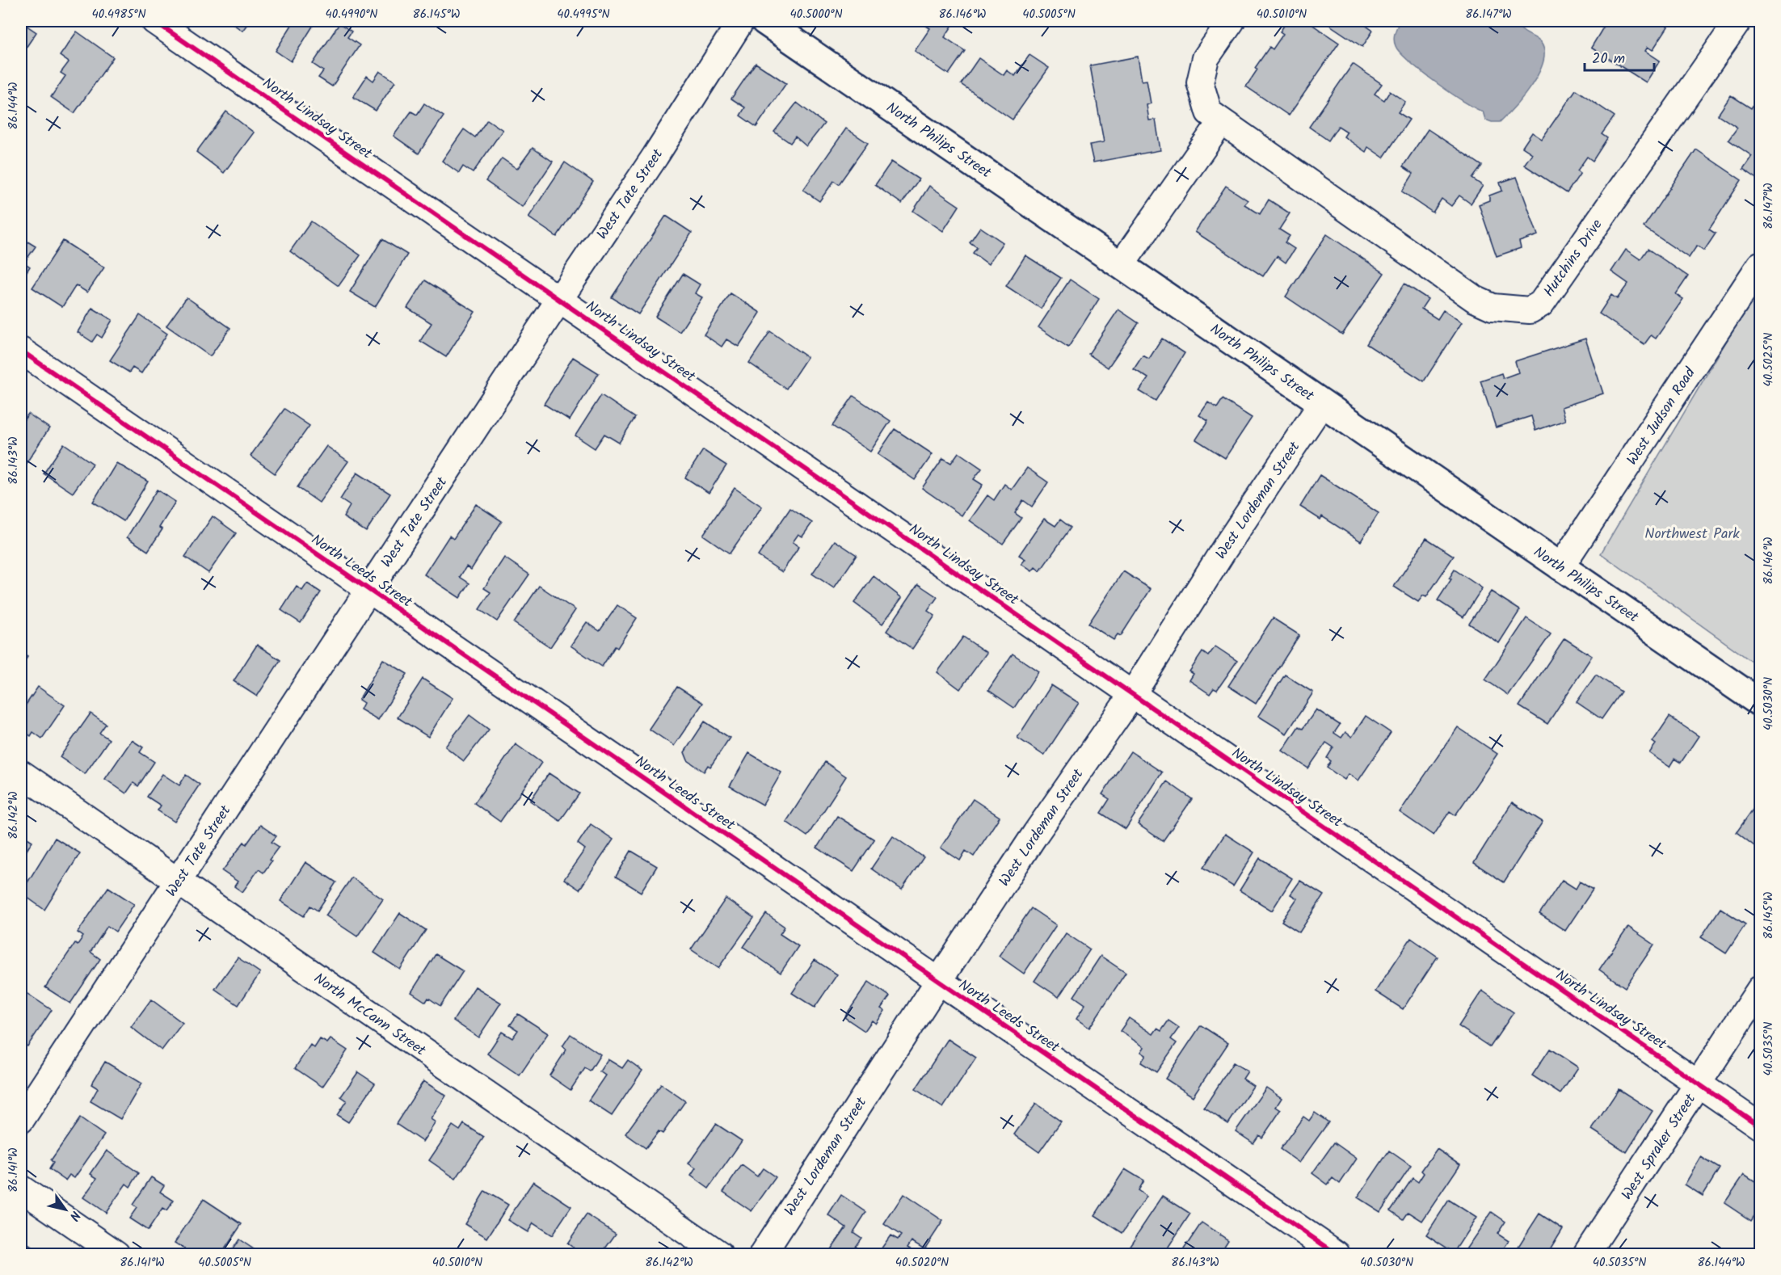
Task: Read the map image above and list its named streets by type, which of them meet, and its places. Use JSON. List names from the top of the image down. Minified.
{"streets":{"street":["North Lindsay Street","North Philips Street","West Tate Street","Hutchins Drive","West Judson Road","West Lordeman Street","North Leeds Street","North McCann Street","West Spraker Street"]},"crossings":[["North Lindsay Street","West Tate Street"],["North Lindsay Street","West Lordeman Street"],["North Lindsay Street","West Spraker Street"],["North Philips Street","West Judson Road"],["North Philips Street","West Lordeman Street"],["West Tate Street","North Leeds Street"],["West Tate Street","North McCann Street"],["West Lordeman Street","North Leeds Street"]],"parks":["Northwest Park"],"scale_bar":"20 m","north":"bottom right","coordinates":["40.4985°N","40.4990°N","86.145°W","40.4995°N","40.5000°N","86.146°W","40.5005°N","40.5010°N","86.147°W","86.144°W","40.5025°N","86.143°W","40.5030°N","86.142°W","40.5035°N","86.141°W","40.5020°N"]}
